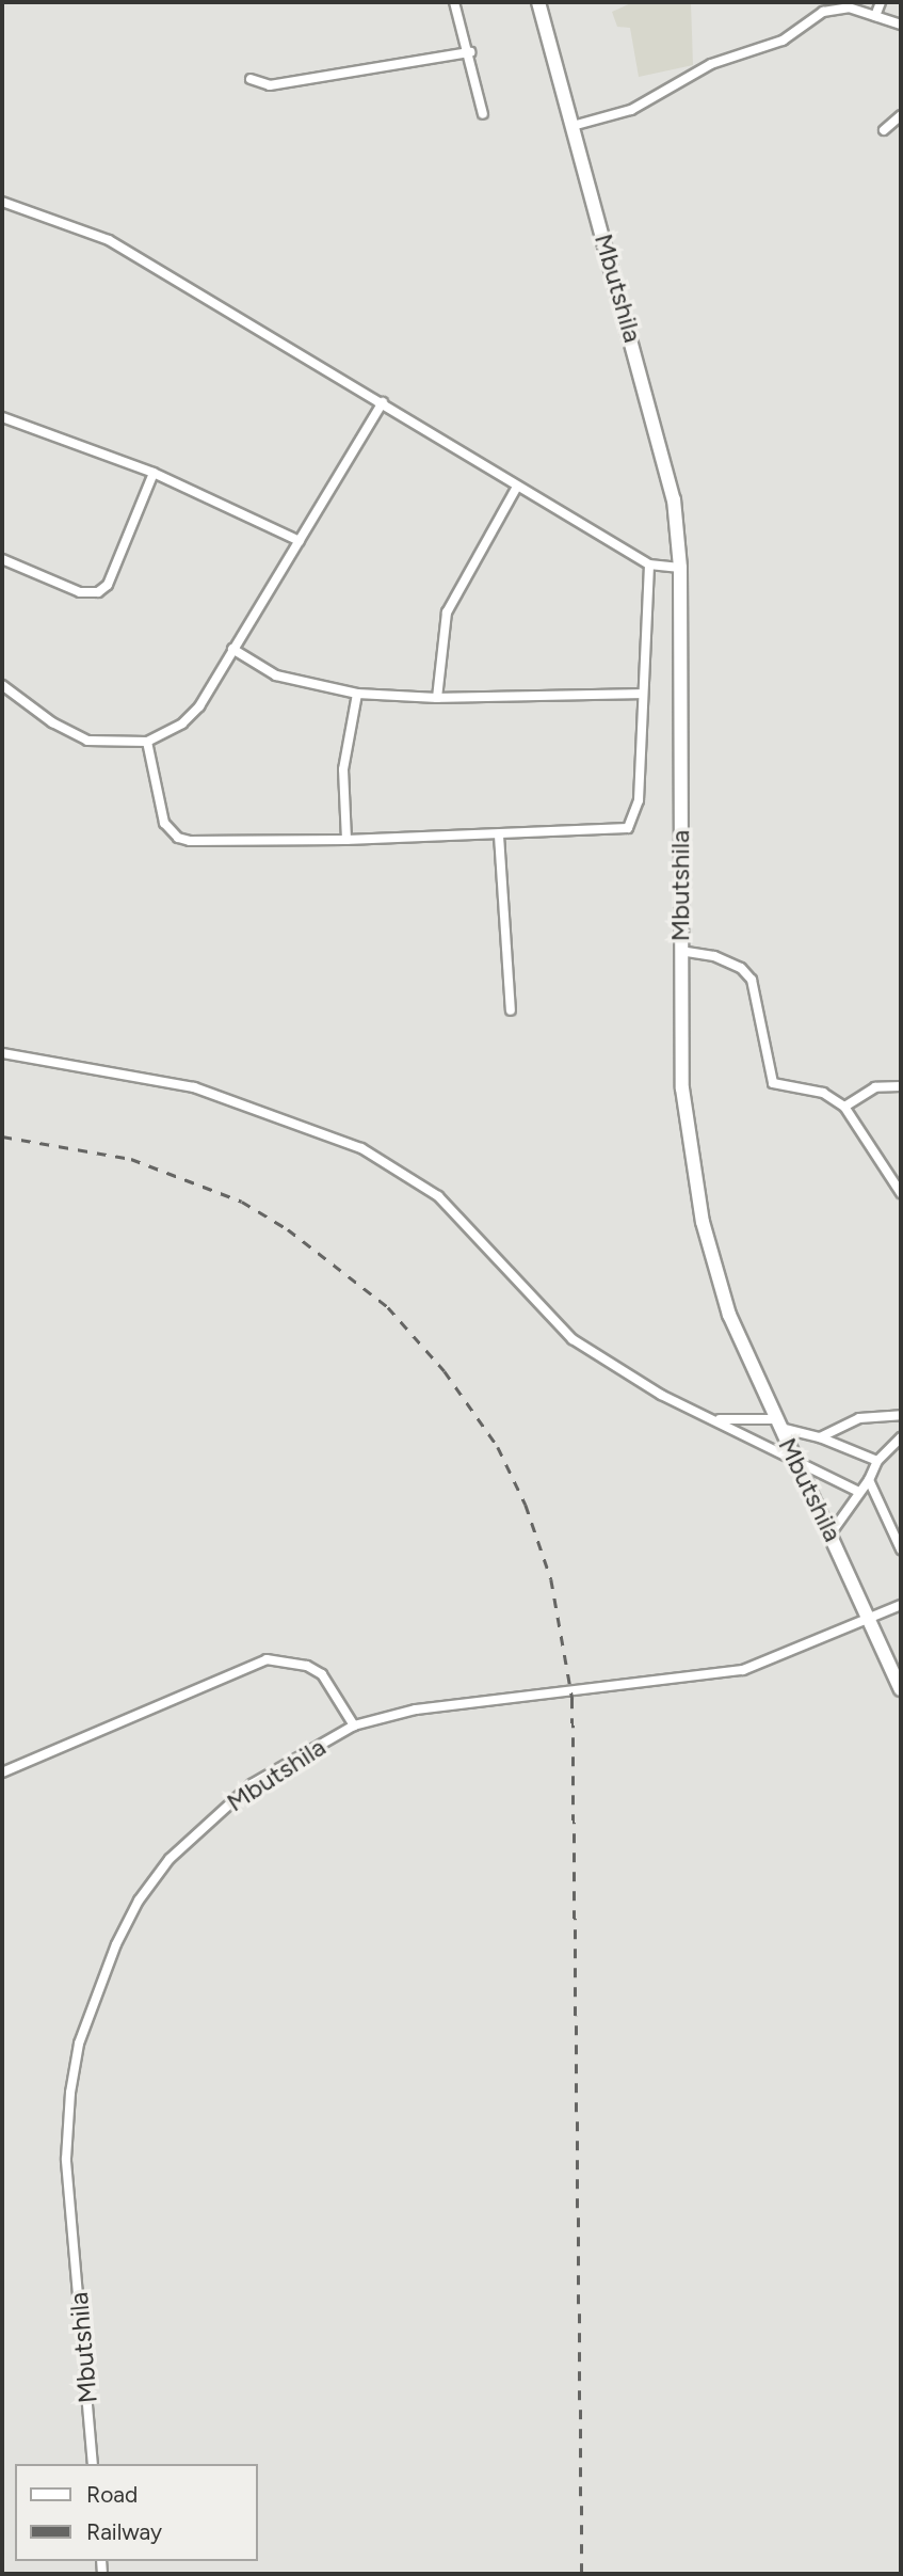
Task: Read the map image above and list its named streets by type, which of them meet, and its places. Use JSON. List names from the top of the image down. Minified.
{"streets":{"street":["Mbutshila"]},"legend":["Road","Railway"]}
